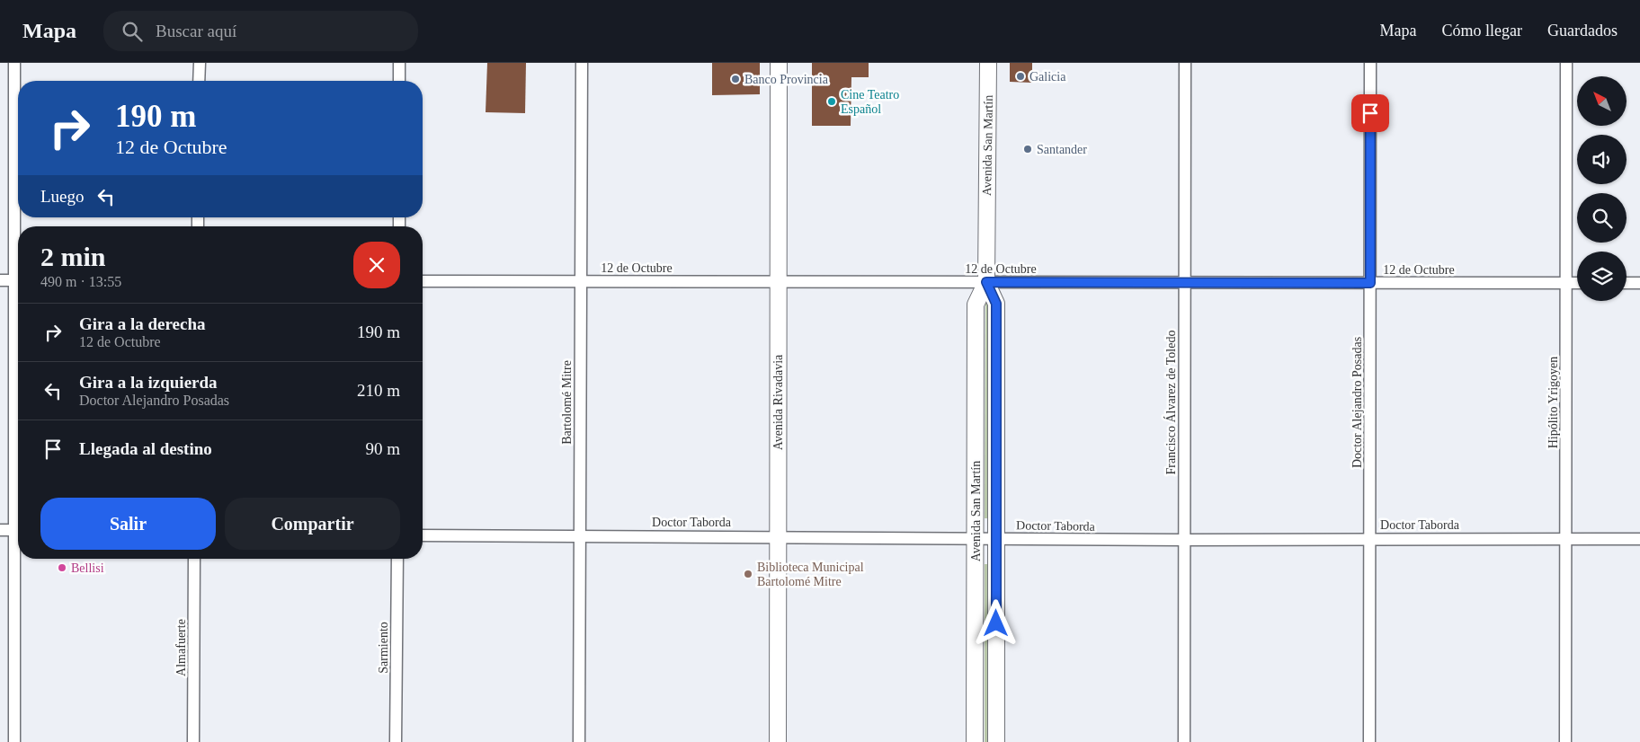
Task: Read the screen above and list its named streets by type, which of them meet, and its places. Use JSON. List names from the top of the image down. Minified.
{"streets":{"main road":["Avenida San Martín","Avenida Rivadavia"],"street":["12 de Octubre","Bartolomé Mitre","Francisco Álvarez de Toledo","Doctor Alejandro Posadas","Hipólito Yrigoyen","Doctor Taborda","Almafuerte","Sarmiento"]},"crossings":[["Avenida San Martín","12 de Octubre"],["Avenida San Martín","Doctor Taborda"],["12 de Octubre","Bartolomé Mitre"],["12 de Octubre","Avenida Rivadavia"],["12 de Octubre","Francisco Álvarez de Toledo"],["12 de Octubre","Doctor Alejandro Posadas"],["12 de Octubre","Hipólito Yrigoyen"],["Bartolomé Mitre","Doctor Taborda"],["Avenida Rivadavia","Doctor Taborda"],["Francisco Álvarez de Toledo","Doctor Taborda"],["Doctor Alejandro Posadas","Doctor Taborda"],["Hipólito Yrigoyen","Doctor Taborda"]],"places":["Galicia","Banco Provincia","Cine Teatro Español","Santander","Bellisi","Biblioteca Municipal Bartolomé Mitre"],"north":"top left","page":{"header":"Mapa","search":"Buscar aquí","nav":["Mapa","Cómo llegar","Guardados"],"turn":["190 m","12 de Octubre"],"then":"Luego","heading":["2 min","490 m · 13:55"],"list":[{"name":"Gira a la derecha","note":"12 de Octubre","value":"190 m"},{"name":"Gira a la izquierda","note":"Doctor Alejandro Posadas","value":"210 m"},{"name":"Llegada al destino","value":"90 m"}],"buttons":["Salir","Compartir"]}}
